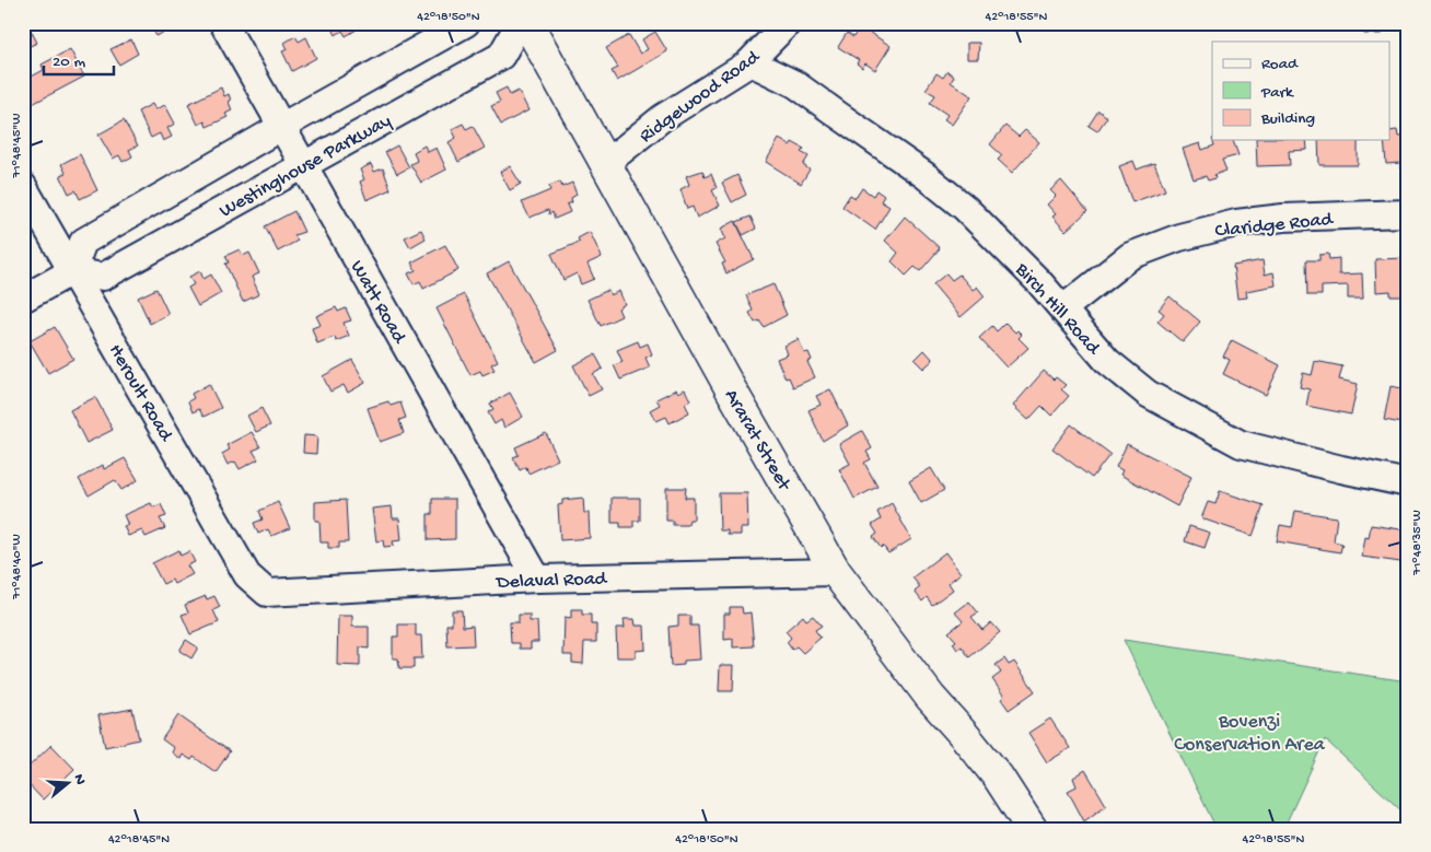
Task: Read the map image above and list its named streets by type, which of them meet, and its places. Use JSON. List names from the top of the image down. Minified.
{"streets":{"main road":["Ararat Street"],"street":["Ridgewood Road","Westinghouse Parkway","Claridge Road","Watt Road","Birch Hill Road","Heroult Road","Delaval Road"]},"crossings":[["Ridgewood Road","Birch Hill Road"],["Ridgewood Road","Ararat Street"],["Westinghouse Parkway","Watt Road"],["Westinghouse Parkway","Heroult Road"],["Claridge Road","Birch Hill Road"],["Watt Road","Delaval Road"],["Heroult Road","Delaval Road"],["Ararat Street","Delaval Road"]],"parks":["Bovenzi Conservation Area"],"legend":["Road","Park","Building"],"scale_bar":"20 m","north":"right","coordinates":["42°18'50\"N","42°18'55\"N","71°48'45\"W","71°48'35\"W","71°48'40\"W","42°18'45\"N"]}
